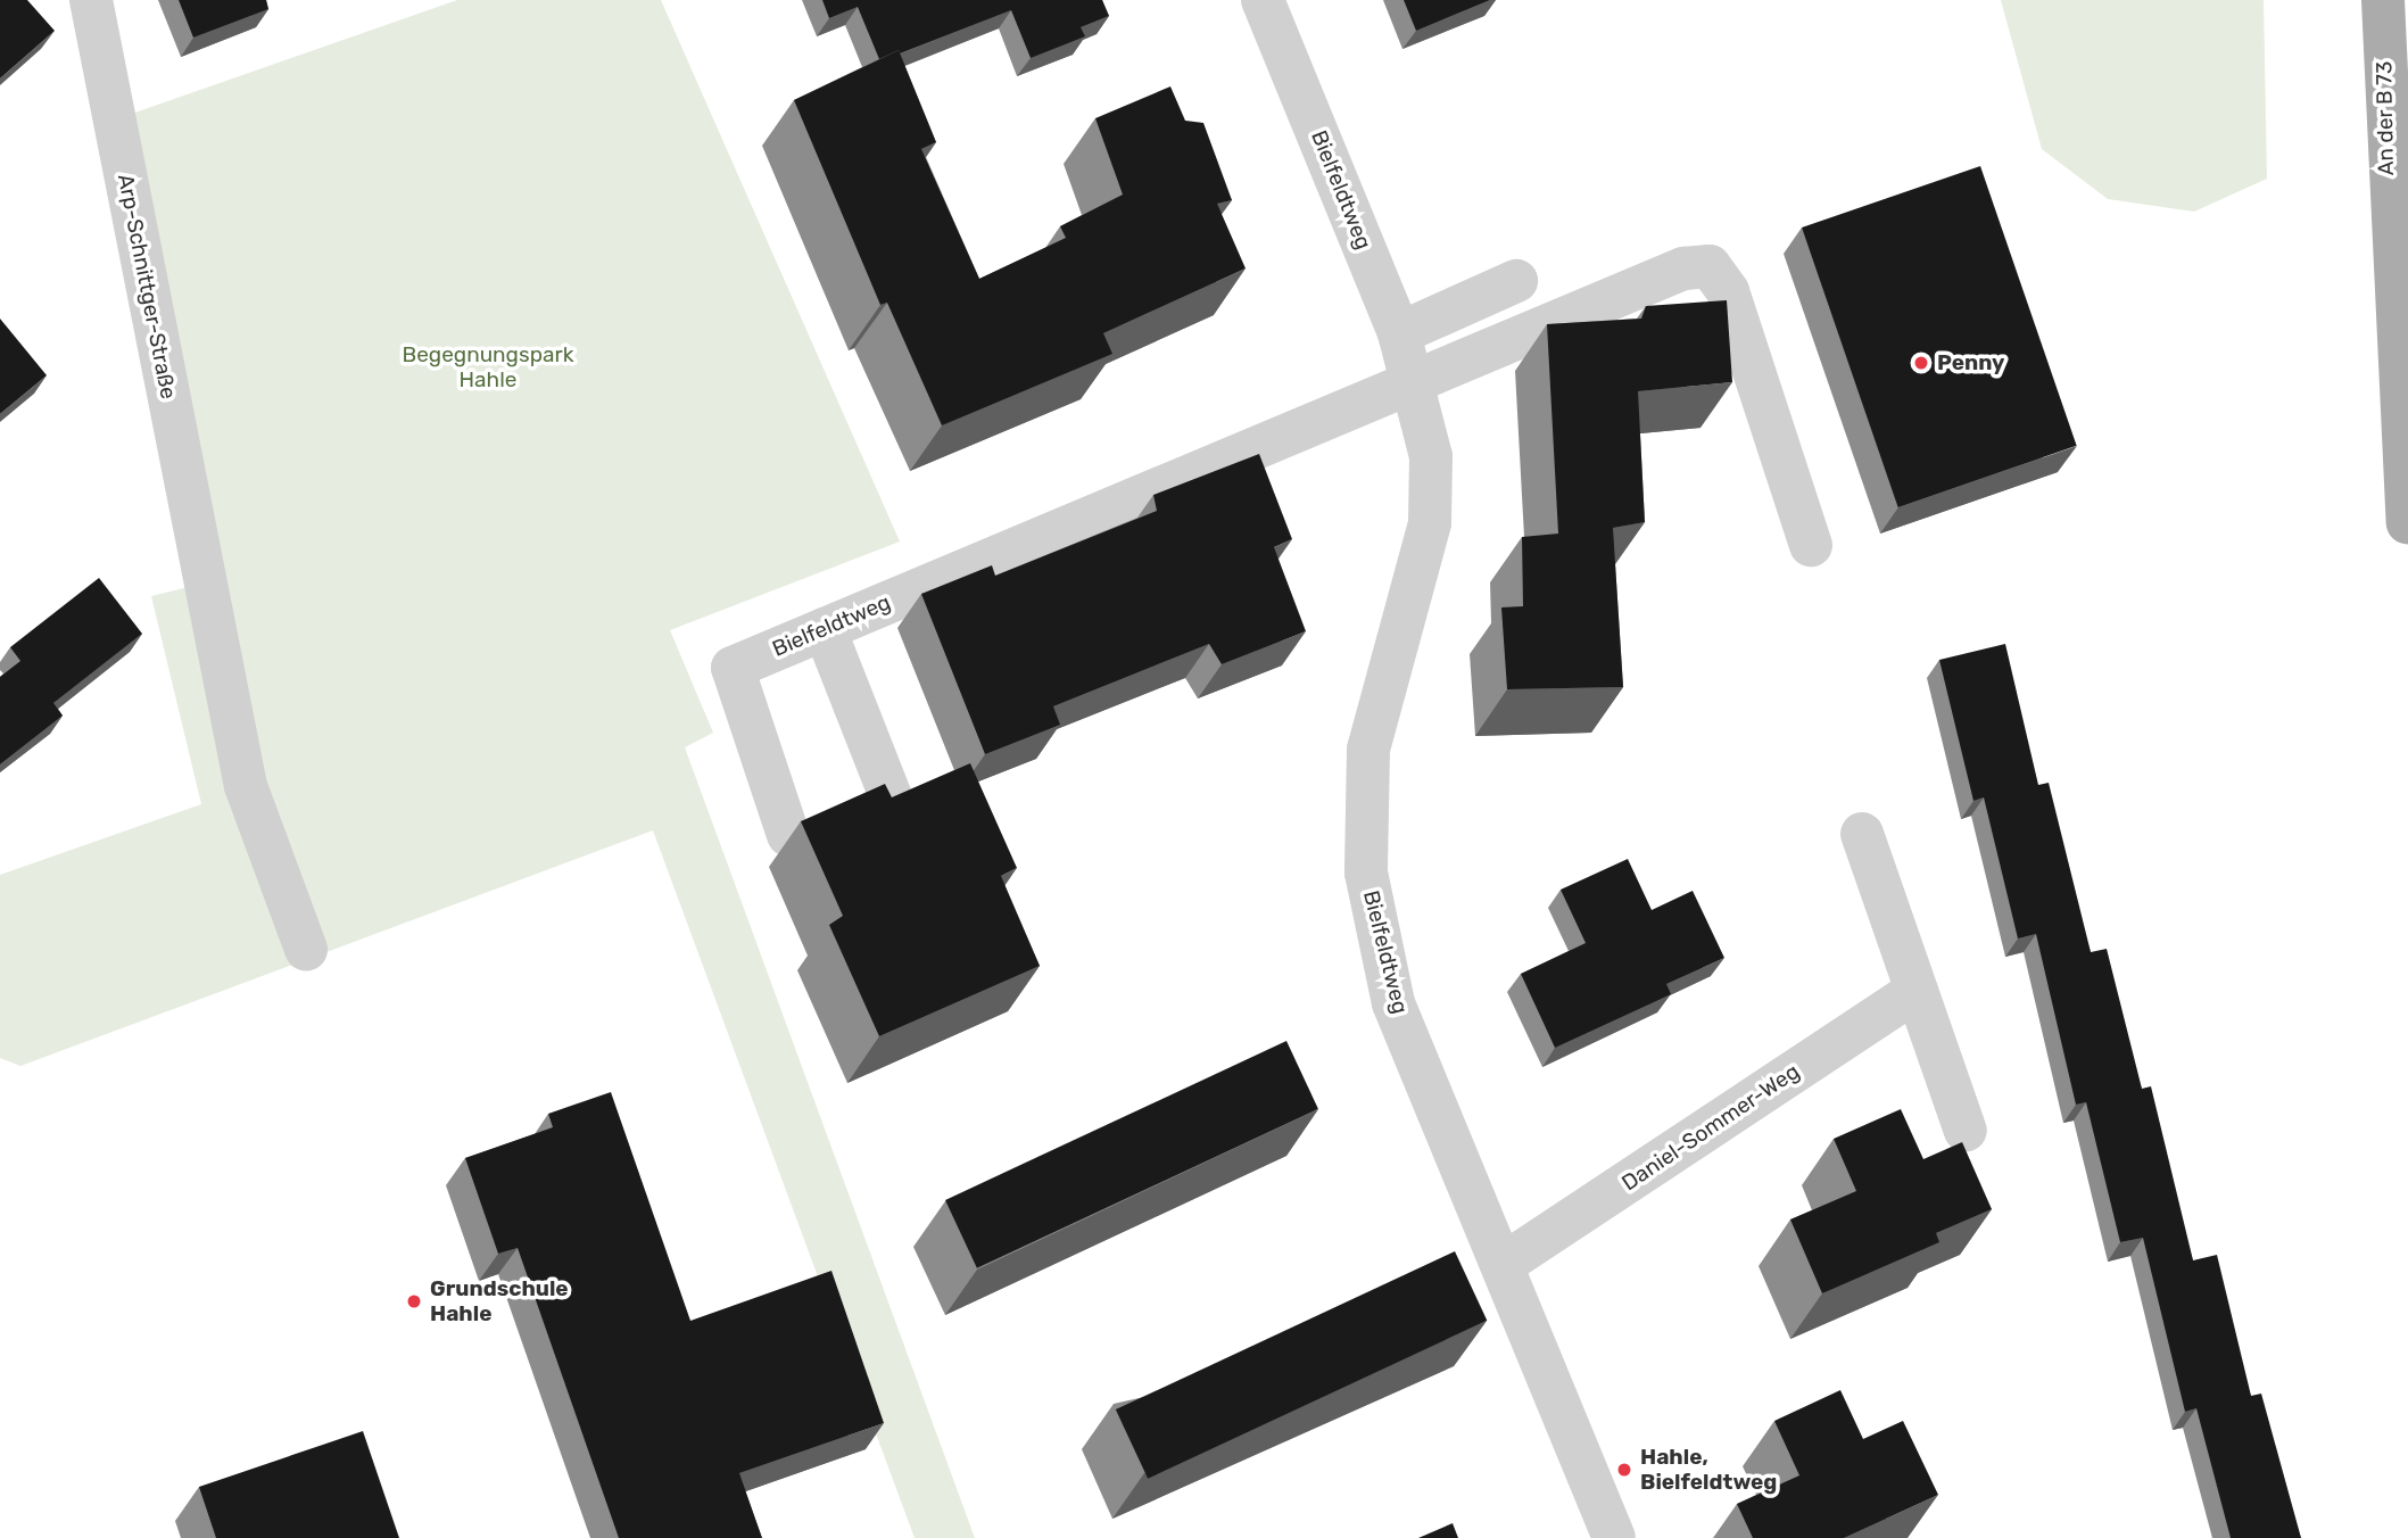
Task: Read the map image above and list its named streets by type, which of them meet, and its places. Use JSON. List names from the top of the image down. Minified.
{"streets":{"main road":["An der B 73"],"street":["Bielfeldtweg","Arp-Schnittger-Straße","Daniel-Sommer-Weg"]},"crossings":[["Bielfeldtweg","Daniel-Sommer-Weg"]],"parks":["Begegnungspark Hahle"],"places":["Penny","Grundschule Hahle","Hahle, Bielfeldtweg"]}
